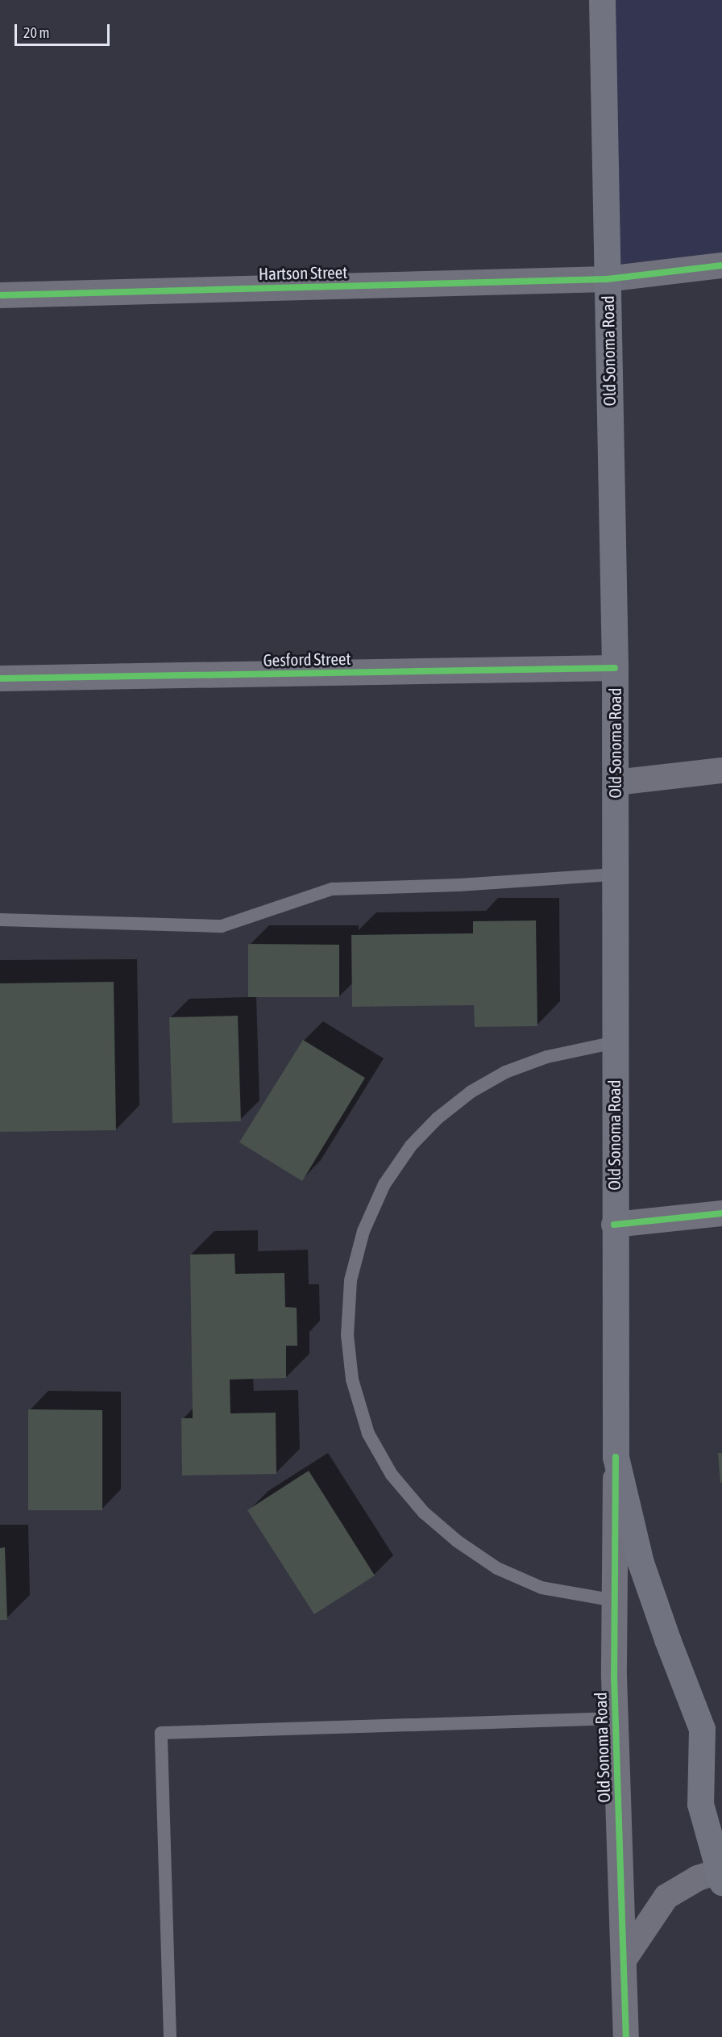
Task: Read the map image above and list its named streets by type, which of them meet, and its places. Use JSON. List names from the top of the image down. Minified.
{"streets":{"main road":["Old Sonoma Road"],"street":["Hartson Street","Gesford Street"]},"crossings":[["Hartson Street","Old Sonoma Road"],["Old Sonoma Road","Gesford Street"]],"scale_bar":"20 m"}
